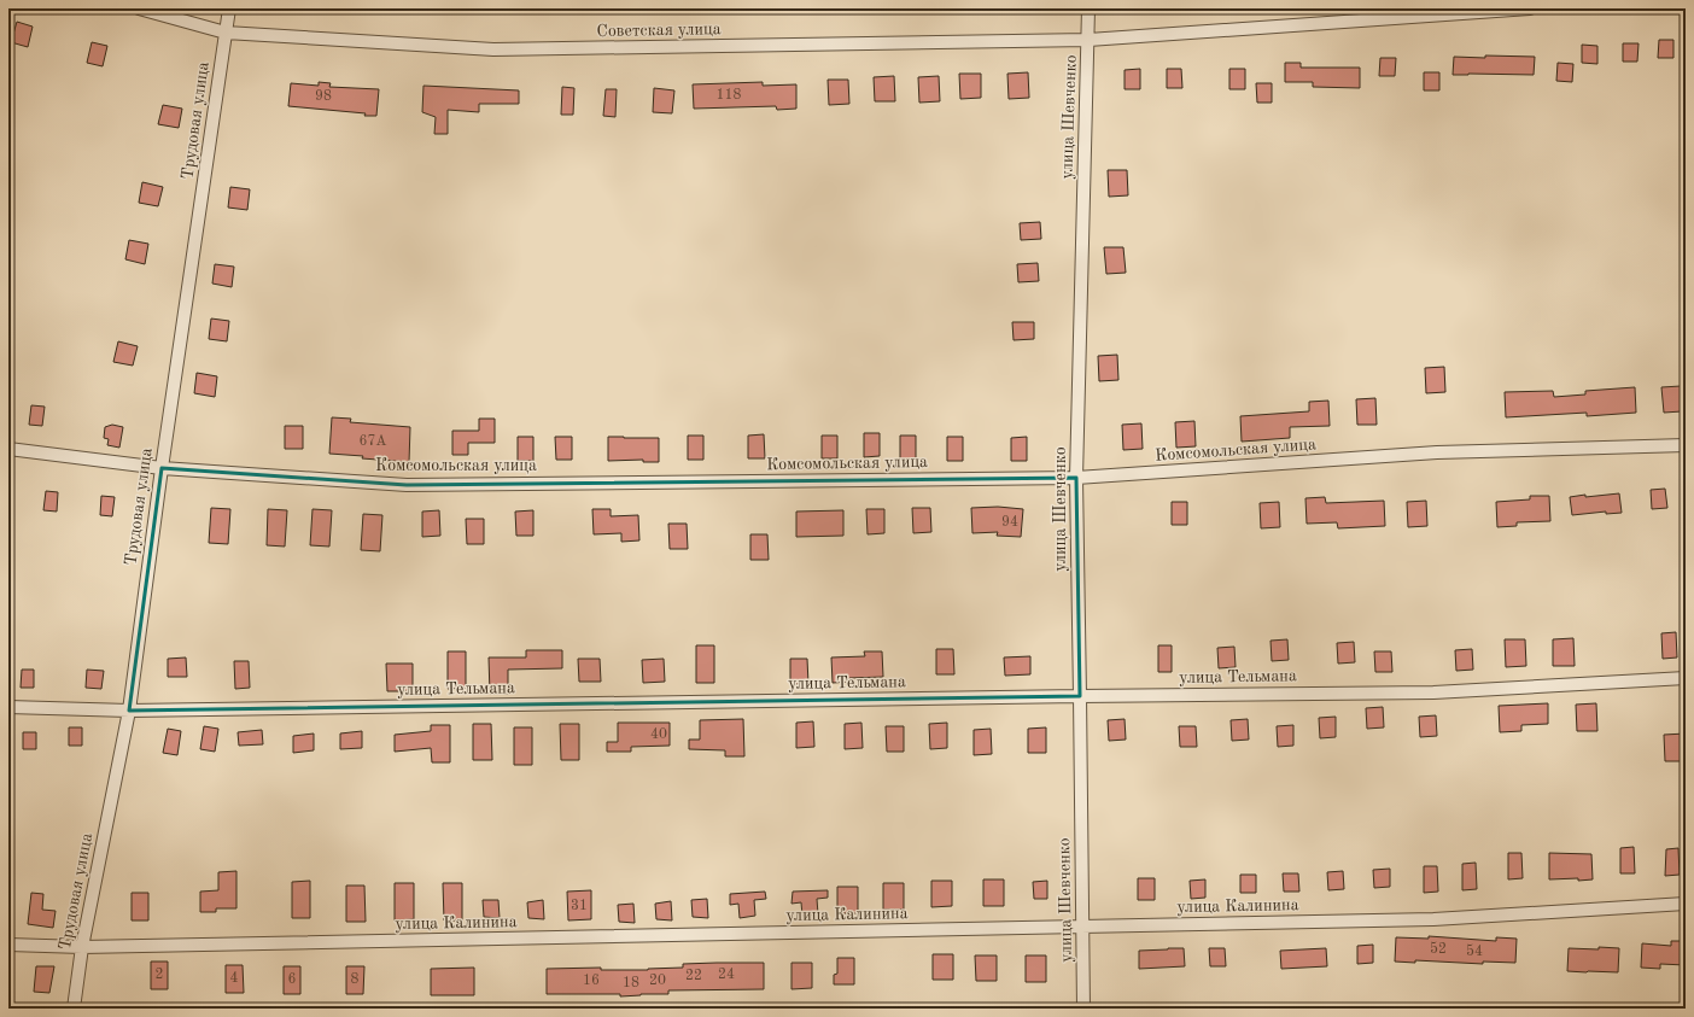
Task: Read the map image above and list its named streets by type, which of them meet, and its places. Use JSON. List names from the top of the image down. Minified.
{"streets":{"street":["Советская улица","улица Шевченко","Трудовая улица","Комсомольская улица","улица Тельмана","улица Калинина"]},"crossings":[["Советская улица","улица Шевченко"],["Советская улица","Трудовая улица"],["улица Шевченко","Комсомольская улица"],["улица Шевченко","улица Тельмана"],["улица Шевченко","улица Калинина"],["Трудовая улица","Комсомольская улица"],["Трудовая улица","улица Тельмана"],["Трудовая улица","улица Калинина"]],"house_numbers":["118","98","67А","94","40","31","52","54","2","24","22","4","6","8","16","20","18"]}
